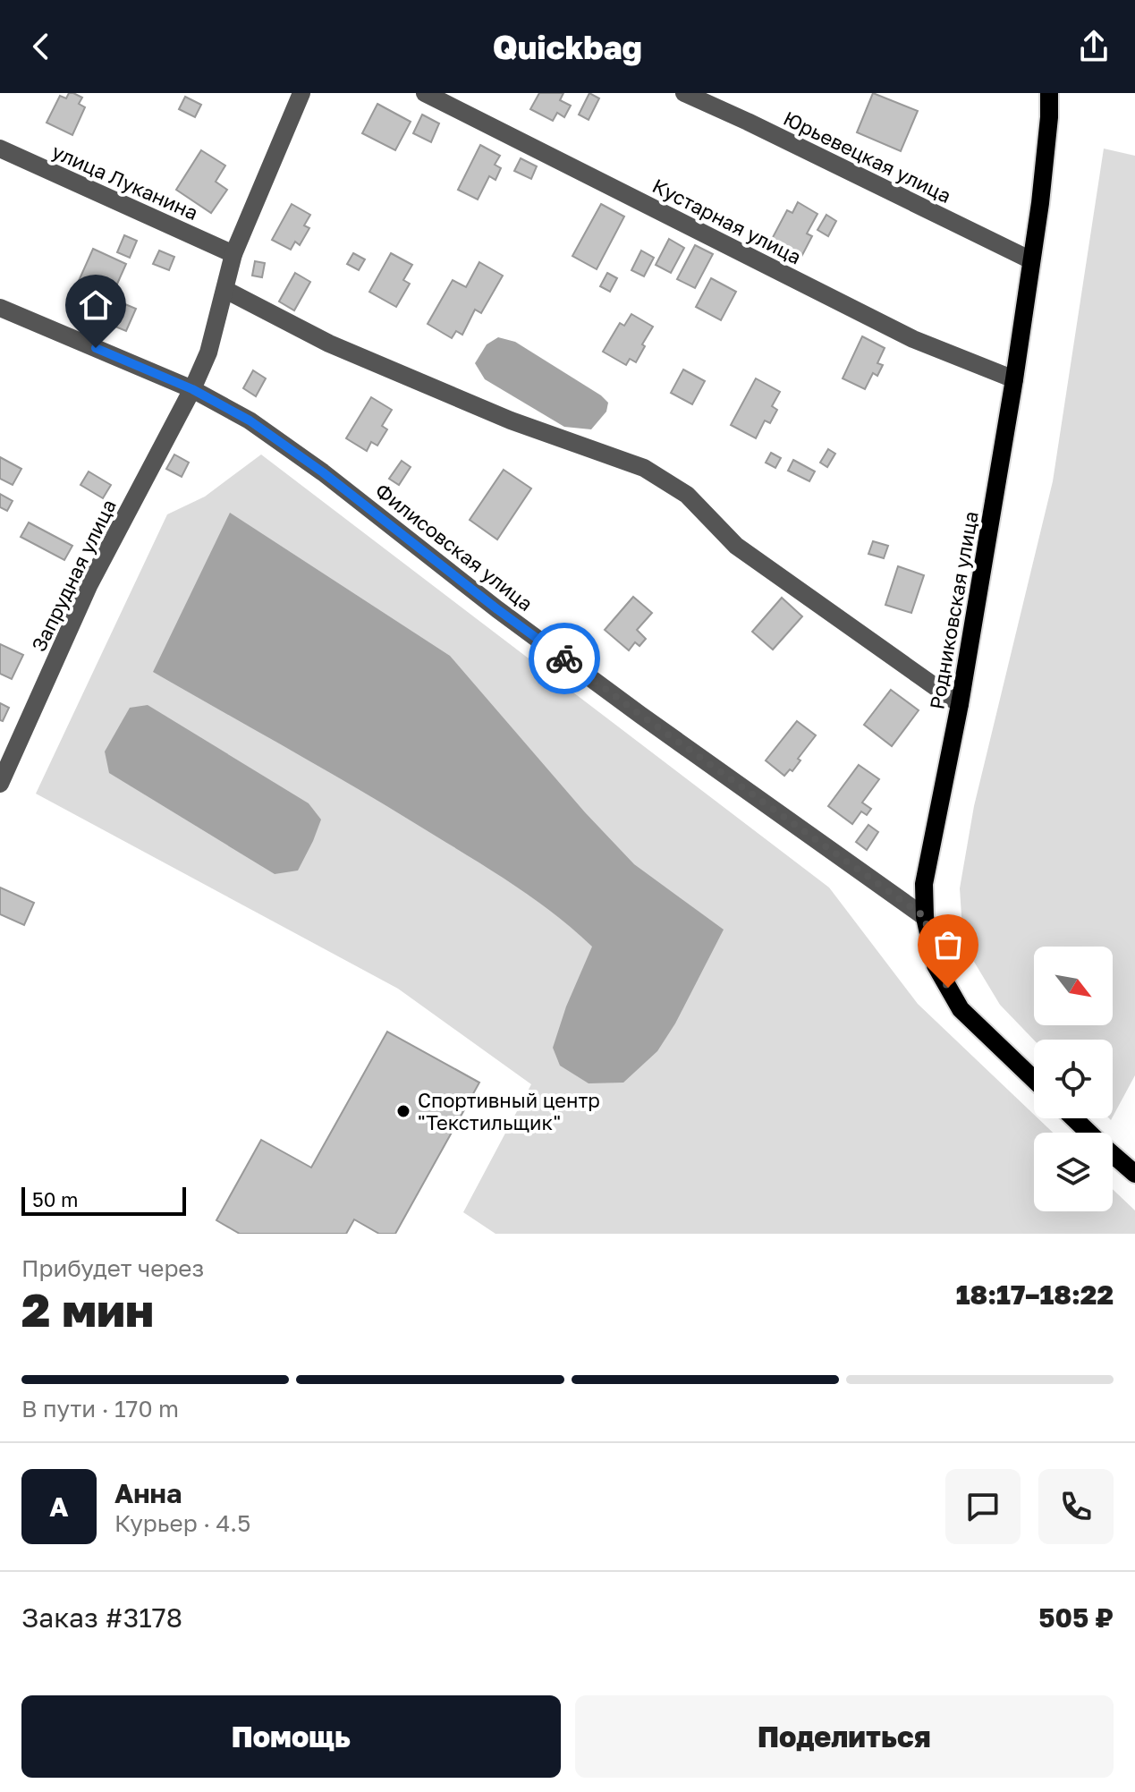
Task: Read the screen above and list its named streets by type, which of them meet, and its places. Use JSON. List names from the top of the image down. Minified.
{"streets":{"main road":["Родниковская улица"],"street":["Юрьевецкая улица","улица Луканина","Кустарная улица","Филисовская улица","Запрудная улица"]},"crossings":[["Юрьевецкая улица","Родниковская улица"],["улица Луканина","Запрудная улица"],["Кустарная улица","Родниковская улица"],["Филисовская улица","Запрудная улица"],["Филисовская улица","Родниковская улица"]],"places":["Спортивный центр \"Текстильщик\""],"scale_bar":"50 m","north":"bottom right","page":{"header":"Quickbag","scale":"50 m","heading":["2 мин","Прибудет через","18:17–18:22"],"panel":["Анна","Курьер · 4.5","Заказ #3178","505 ₽"],"bar":"В пути · 170 m","round":"А","buttons":["Помощь","Поделиться"]}}
